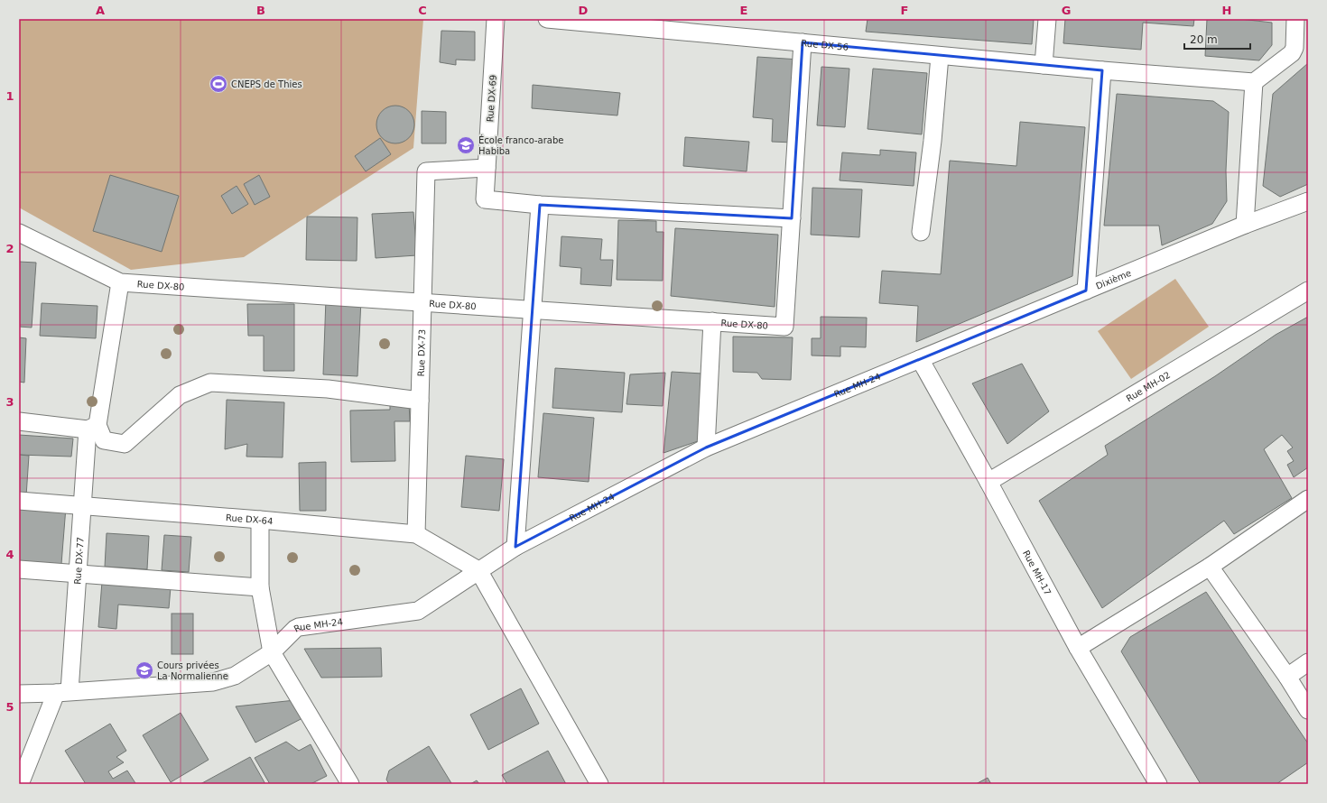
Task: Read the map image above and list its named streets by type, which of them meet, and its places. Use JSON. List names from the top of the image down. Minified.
{"streets":{"street":["Rue DX-56","Rue DX-69","Dixième","Rue DX-80","Rue DX-73","Rue MH-24","Rue MH-02","Rue DX-64","Rue DX-77","Rue MH-17"]},"crossings":[["Rue DX-69","Rue DX-73"],["Dixième","Rue MH-24"],["Dixième","Rue MH-17"],["Rue DX-80","Rue DX-73"],["Rue DX-80","Rue DX-77"],["Rue DX-73","Rue DX-64"],["Rue MH-24","Rue DX-77"],["Rue MH-24","Rue MH-17"],["Rue MH-02","Rue MH-17"],["Rue DX-64","Rue DX-77"]],"places":{"sports":["CNEPS de Thies"],"school or university":["École franco-arabe Habiba","Cours privées La Normalienne"]},"scale_bar":"20 m","grid":{"columns":["A","B","C","D","E","F","G","H"],"rows":["1","2","3","4","5"]}}
